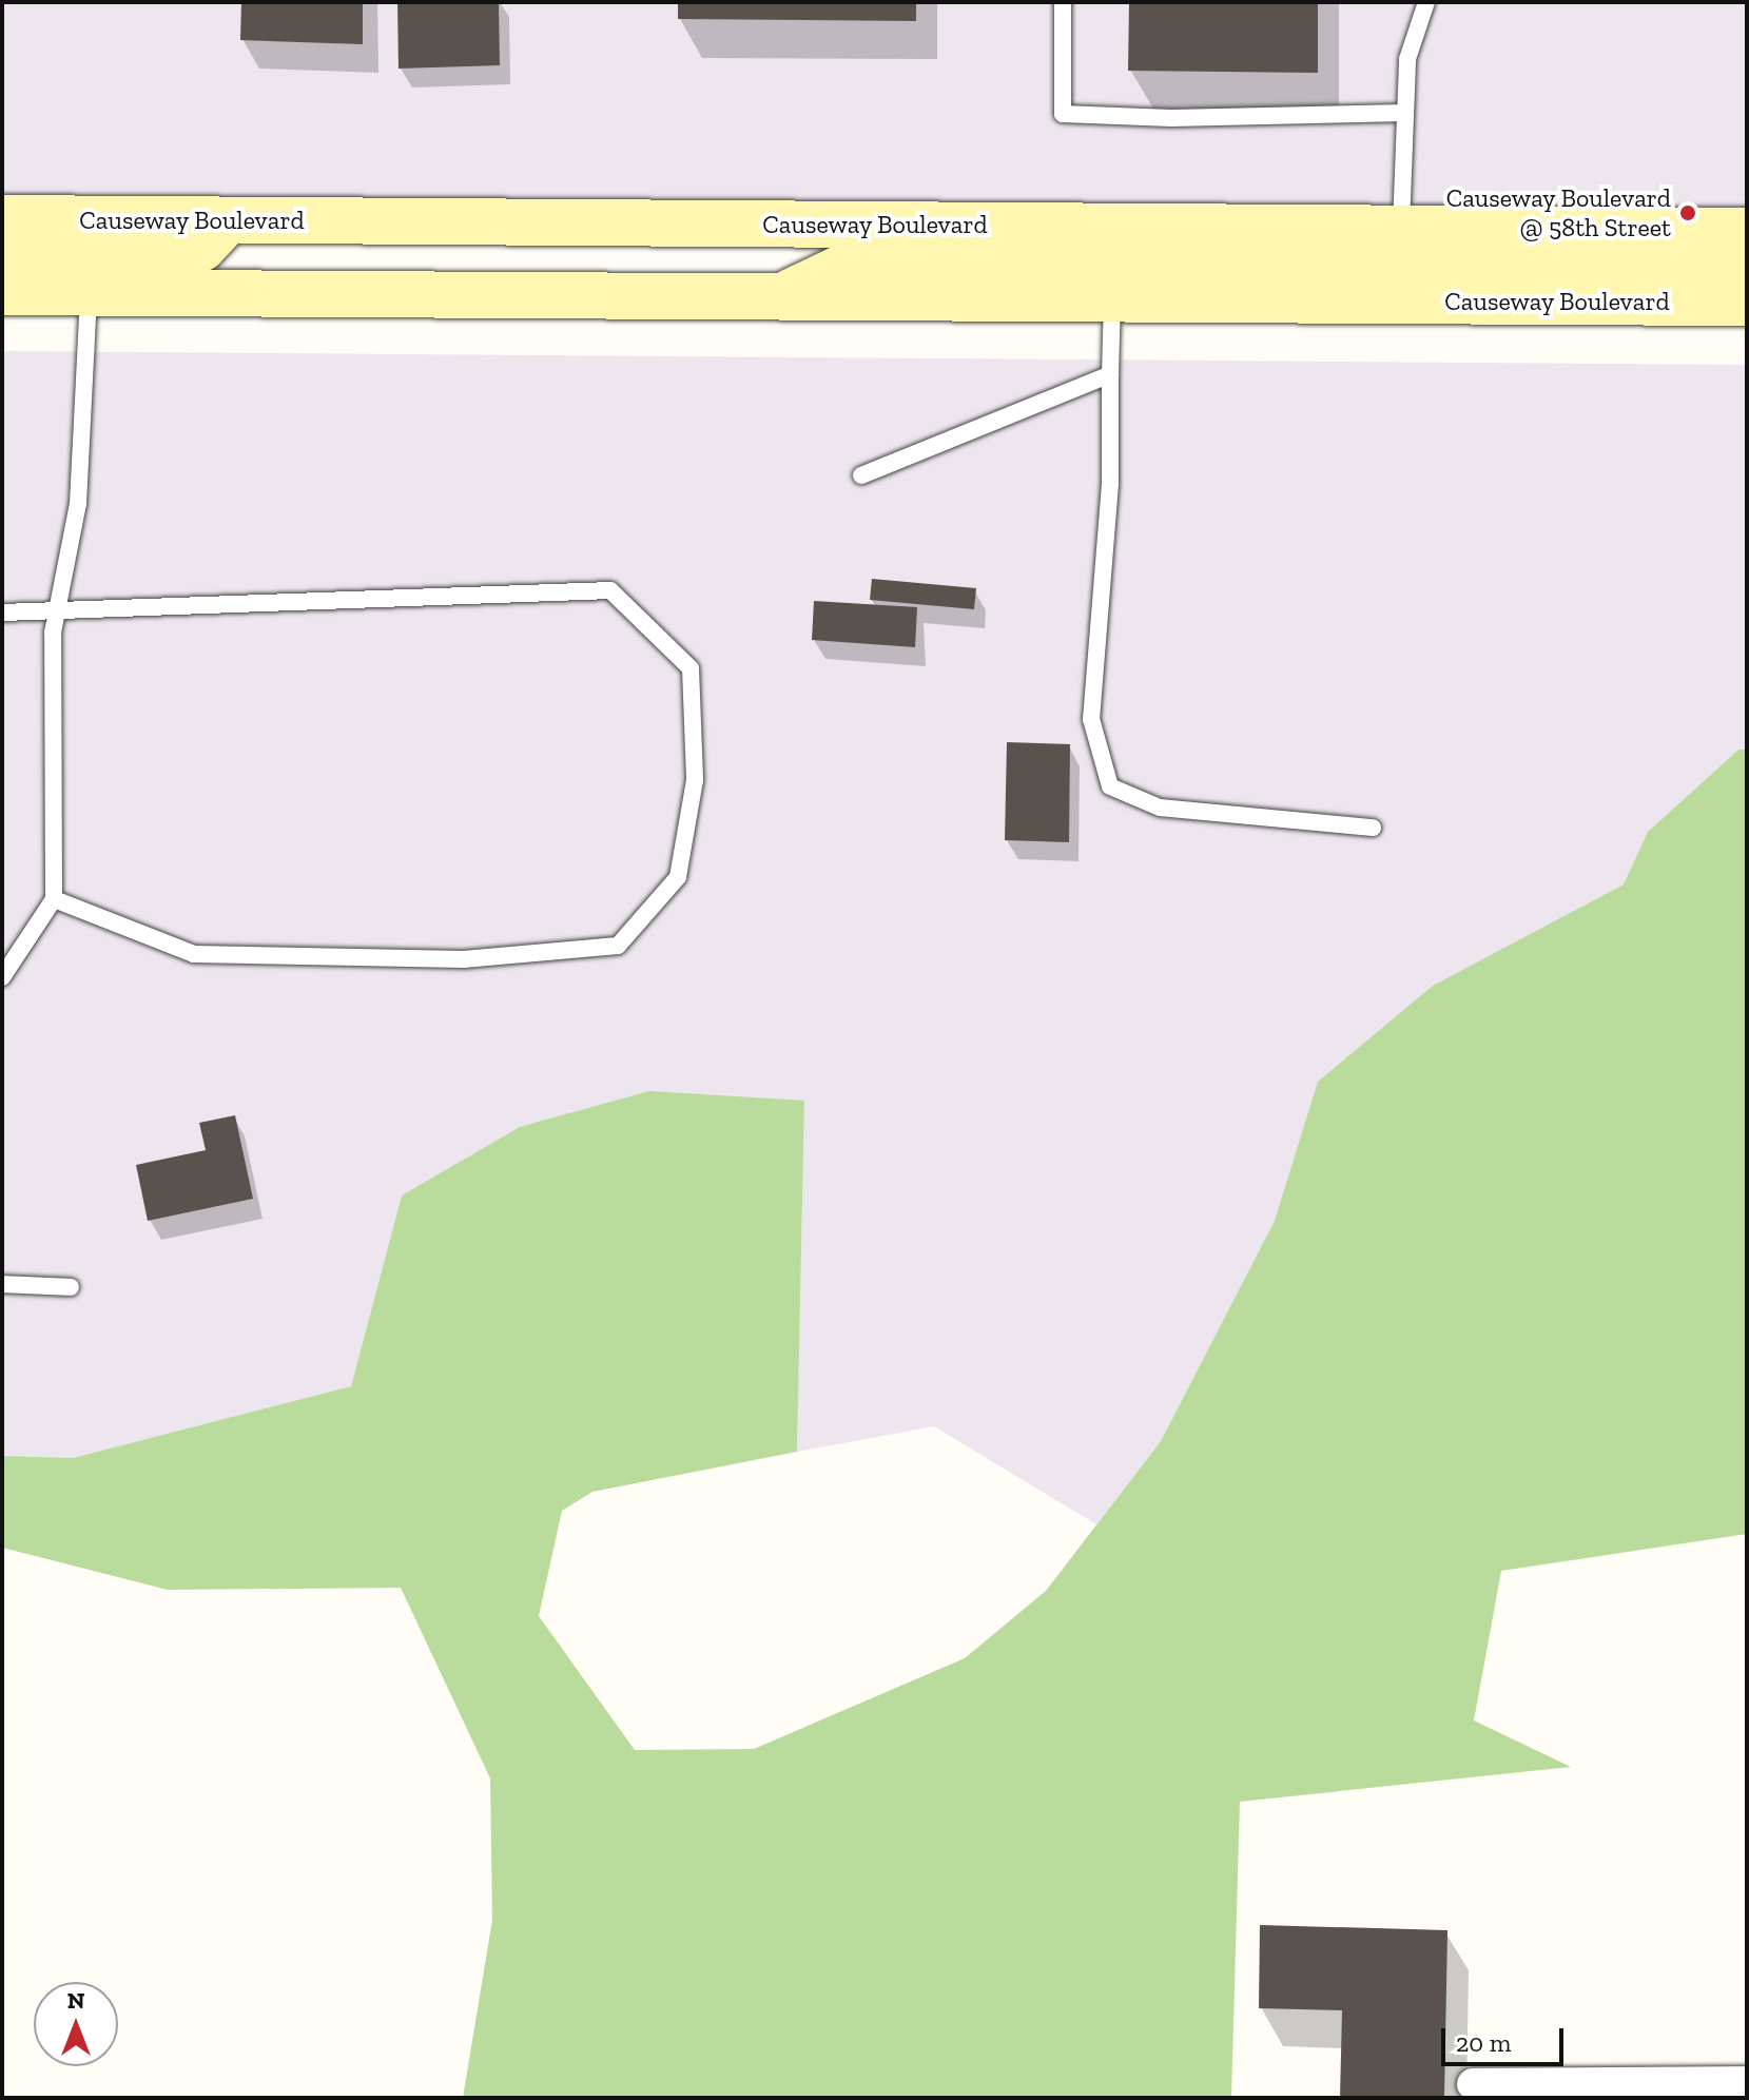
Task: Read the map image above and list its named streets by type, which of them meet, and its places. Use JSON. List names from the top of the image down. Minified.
{"streets":{"main road":["Causeway Boulevard"]},"places":["Causeway Boulevard @ 58th Street"],"scale_bar":"20 m","north":"top"}
